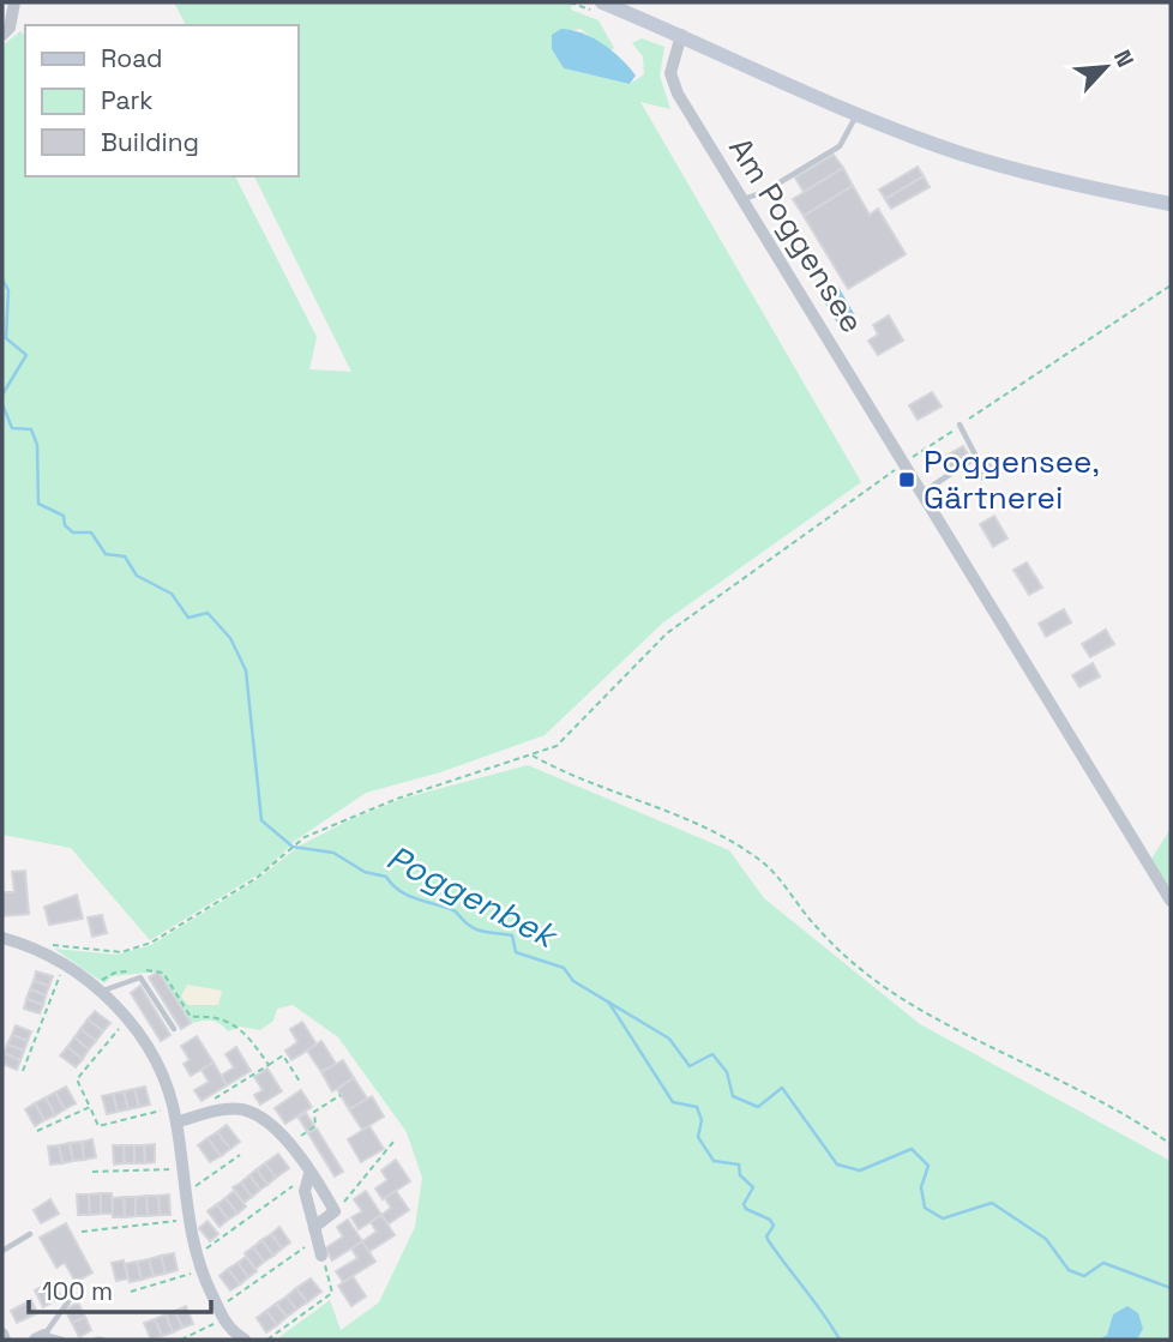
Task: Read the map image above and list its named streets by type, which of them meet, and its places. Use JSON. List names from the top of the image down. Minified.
{"streets":{"street":["Am Poggensee"]},"water":["Poggenbek"],"places":{"transit":["Poggensee, Gärtnerei"]},"legend":["Road","Park","Building"],"scale_bar":"100 m","north":"top right"}
